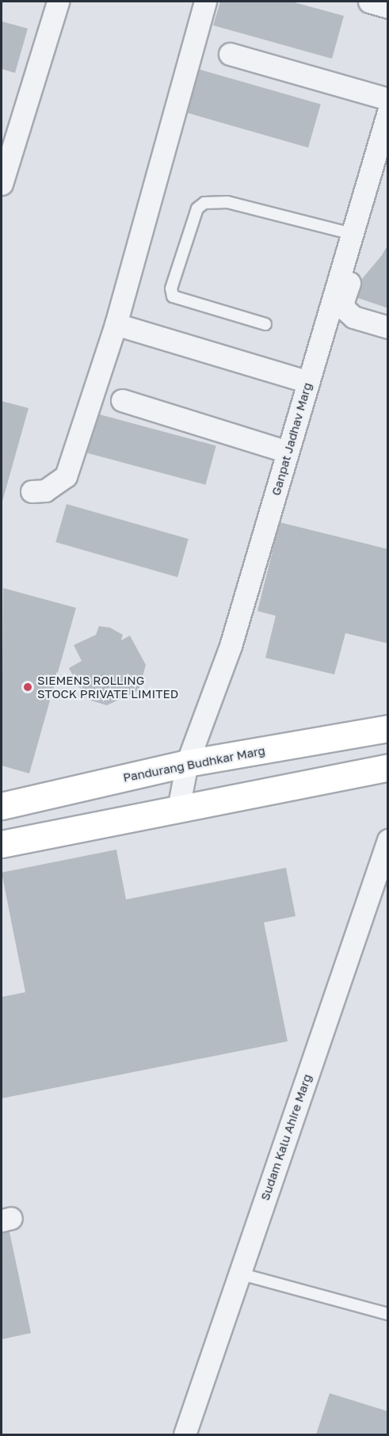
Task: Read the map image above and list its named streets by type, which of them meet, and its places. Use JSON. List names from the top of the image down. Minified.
{"streets":{"main road":["Pandurang Budhkar Marg"],"street":["Ganpat Jadhav Marg","Sudam Kalu Ahire Marg"]},"crossings":[["Ganpat Jadhav Marg","Pandurang Budhkar Marg"]],"places":["SIEMENS ROLLING STOCK PRIVATE LIMITED"]}
